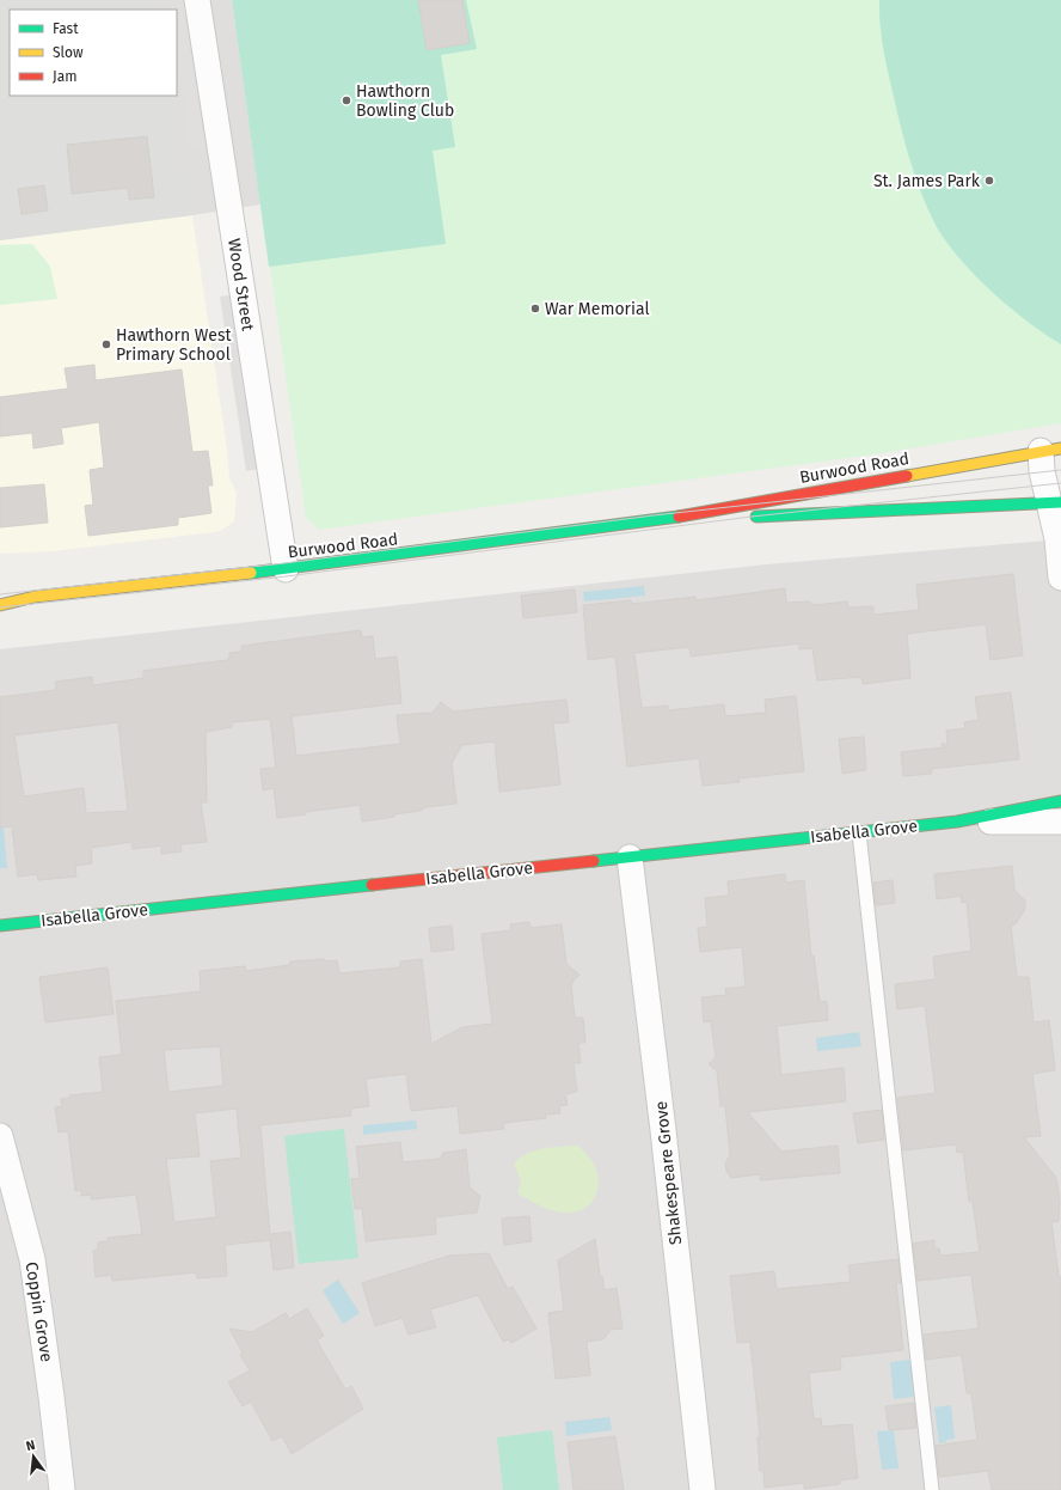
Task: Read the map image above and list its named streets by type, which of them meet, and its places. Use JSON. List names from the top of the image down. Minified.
{"streets":{"main road":["Burwood Road","Isabella Grove"],"street":["Wood Street","Shakespeare Grove","Coppin Grove"]},"crossings":[["Wood Street","Burwood Road"],["Isabella Grove","Shakespeare Grove"]],"places":["Hawthorn Bowling Club","St. James Park","War Memorial","Hawthorn West Primary School"],"legend":["Fast","Slow","Jam"],"north":"top"}
